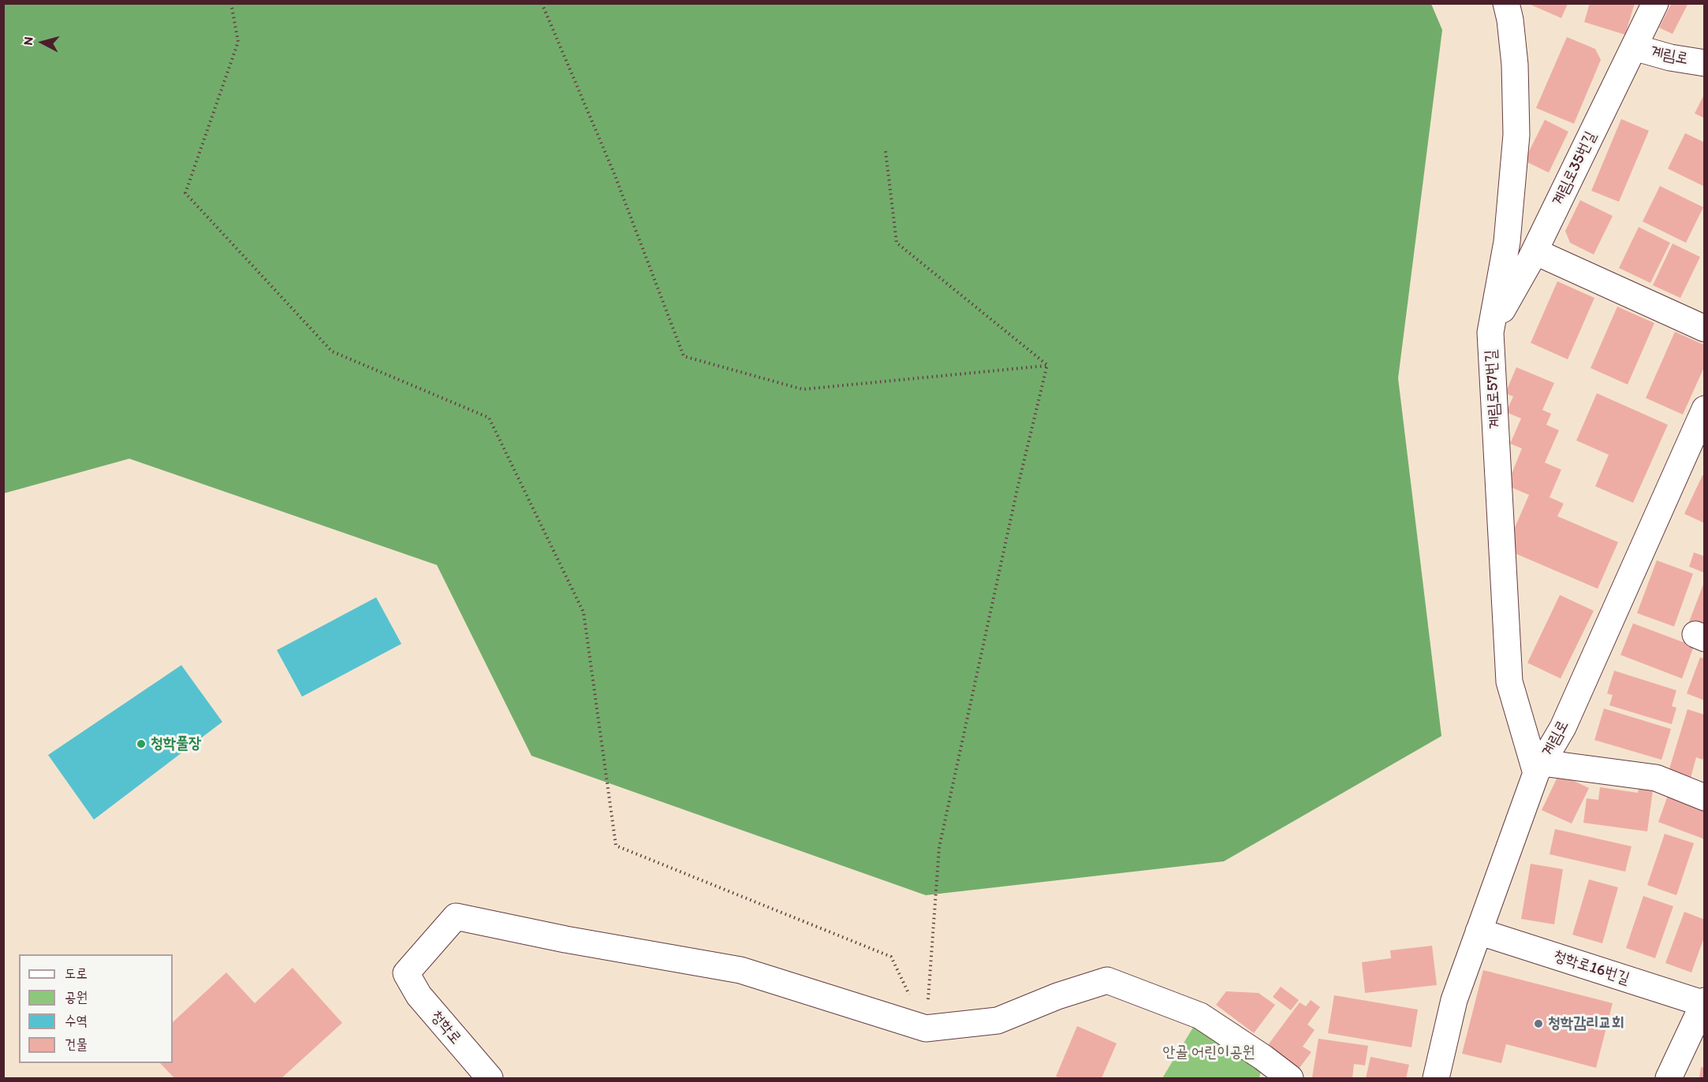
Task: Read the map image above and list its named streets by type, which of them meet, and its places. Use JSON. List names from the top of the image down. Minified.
{"streets":{"street":["계림로","계림로35번길","계림로57번길","청학로16번길","청학로"]},"crossings":[["계림로","계림로35번길"],["계림로","계림로57번길"],["계림로","청학로16번길"],["계림로35번길","계림로57번길"]],"parks":["안골 어린이공원"],"places":["청학풀장","청학감리교회"],"legend":["도로","공원","수역","건물"],"north":"left"}
